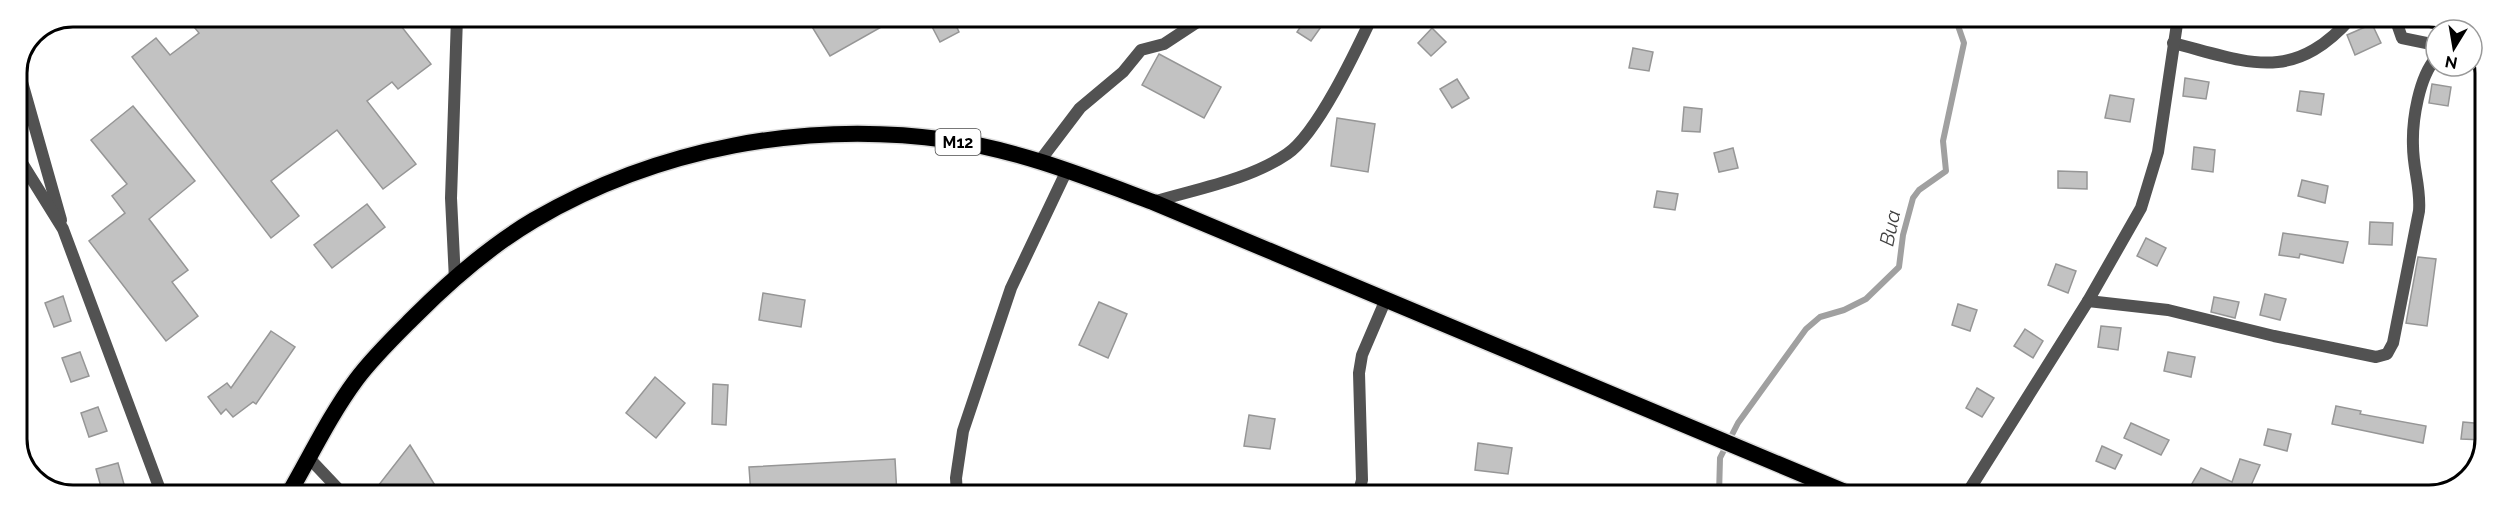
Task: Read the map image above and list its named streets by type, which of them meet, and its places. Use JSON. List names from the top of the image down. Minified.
{"streets":{"highway":["M12"]},"water":["Bua"],"north":"bottom"}
